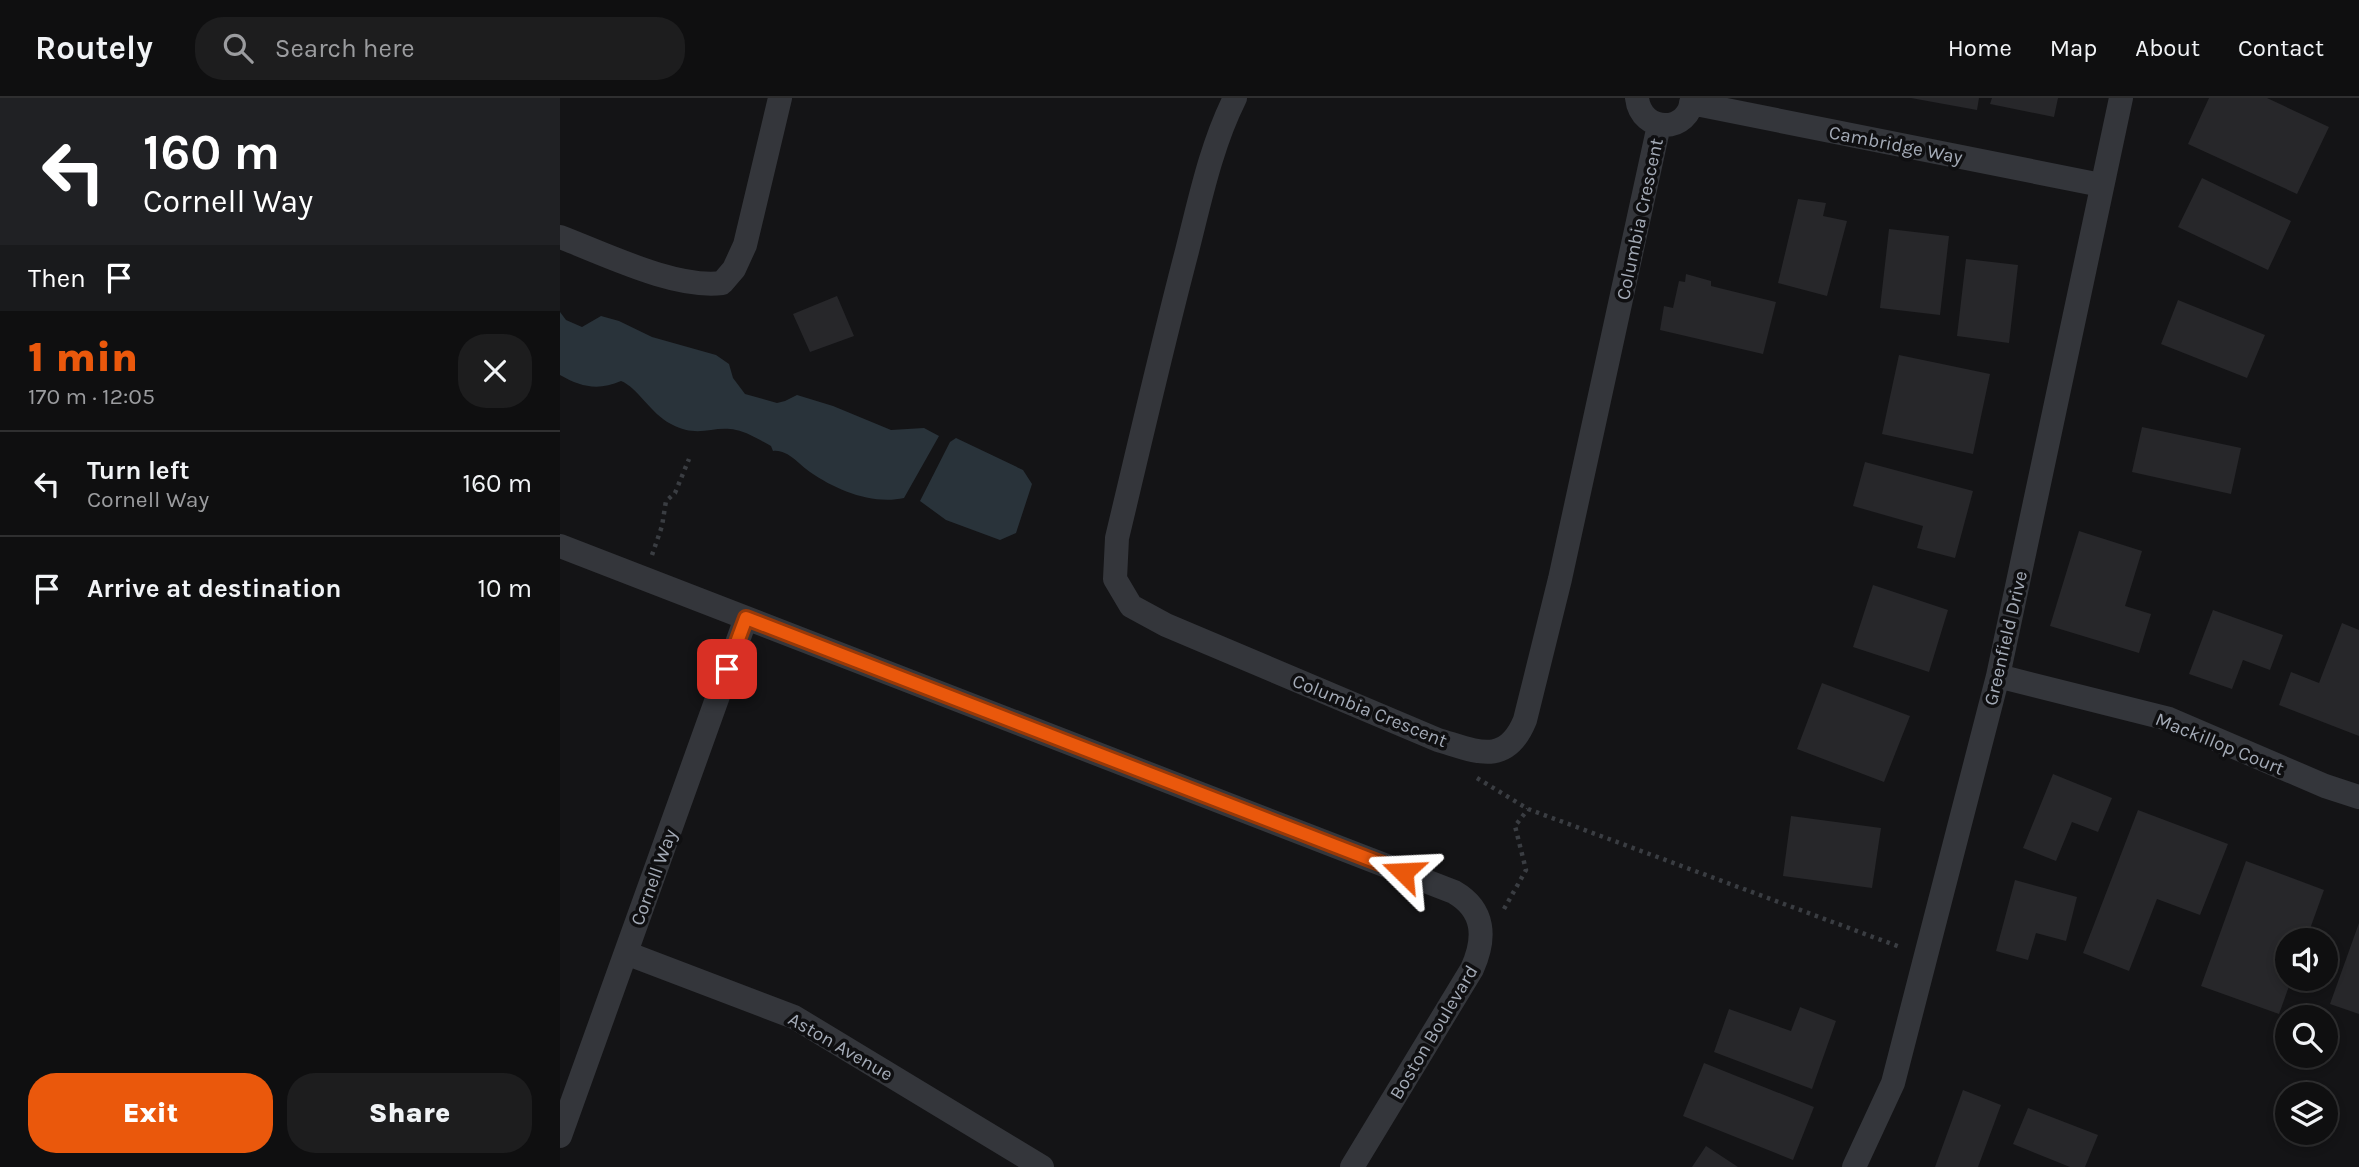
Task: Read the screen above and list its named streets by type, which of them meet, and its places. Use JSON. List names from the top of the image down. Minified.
{"streets":{"street":["Cambridge Way","Columbia Crescent","Greenfield Drive","Mackillop Court","Cornell Way","Boston Boulevard","Aston Avenue"]},"crossings":[["Cambridge Way","Greenfield Drive"],["Greenfield Drive","Mackillop Court"],["Cornell Way","Boston Boulevard"],["Cornell Way","Aston Avenue"]],"page":{"header":"Routely","search":"Search here","nav":["Home","Map","About","Contact"],"turn":["160 m","Cornell Way"],"then":"Then","heading":["1 min","170 m · 12:05"],"list":[{"name":"Turn left","note":"Cornell Way","value":"160 m"},{"name":"Arrive at destination","value":"10 m"}],"buttons":["Exit","Share"]}}
